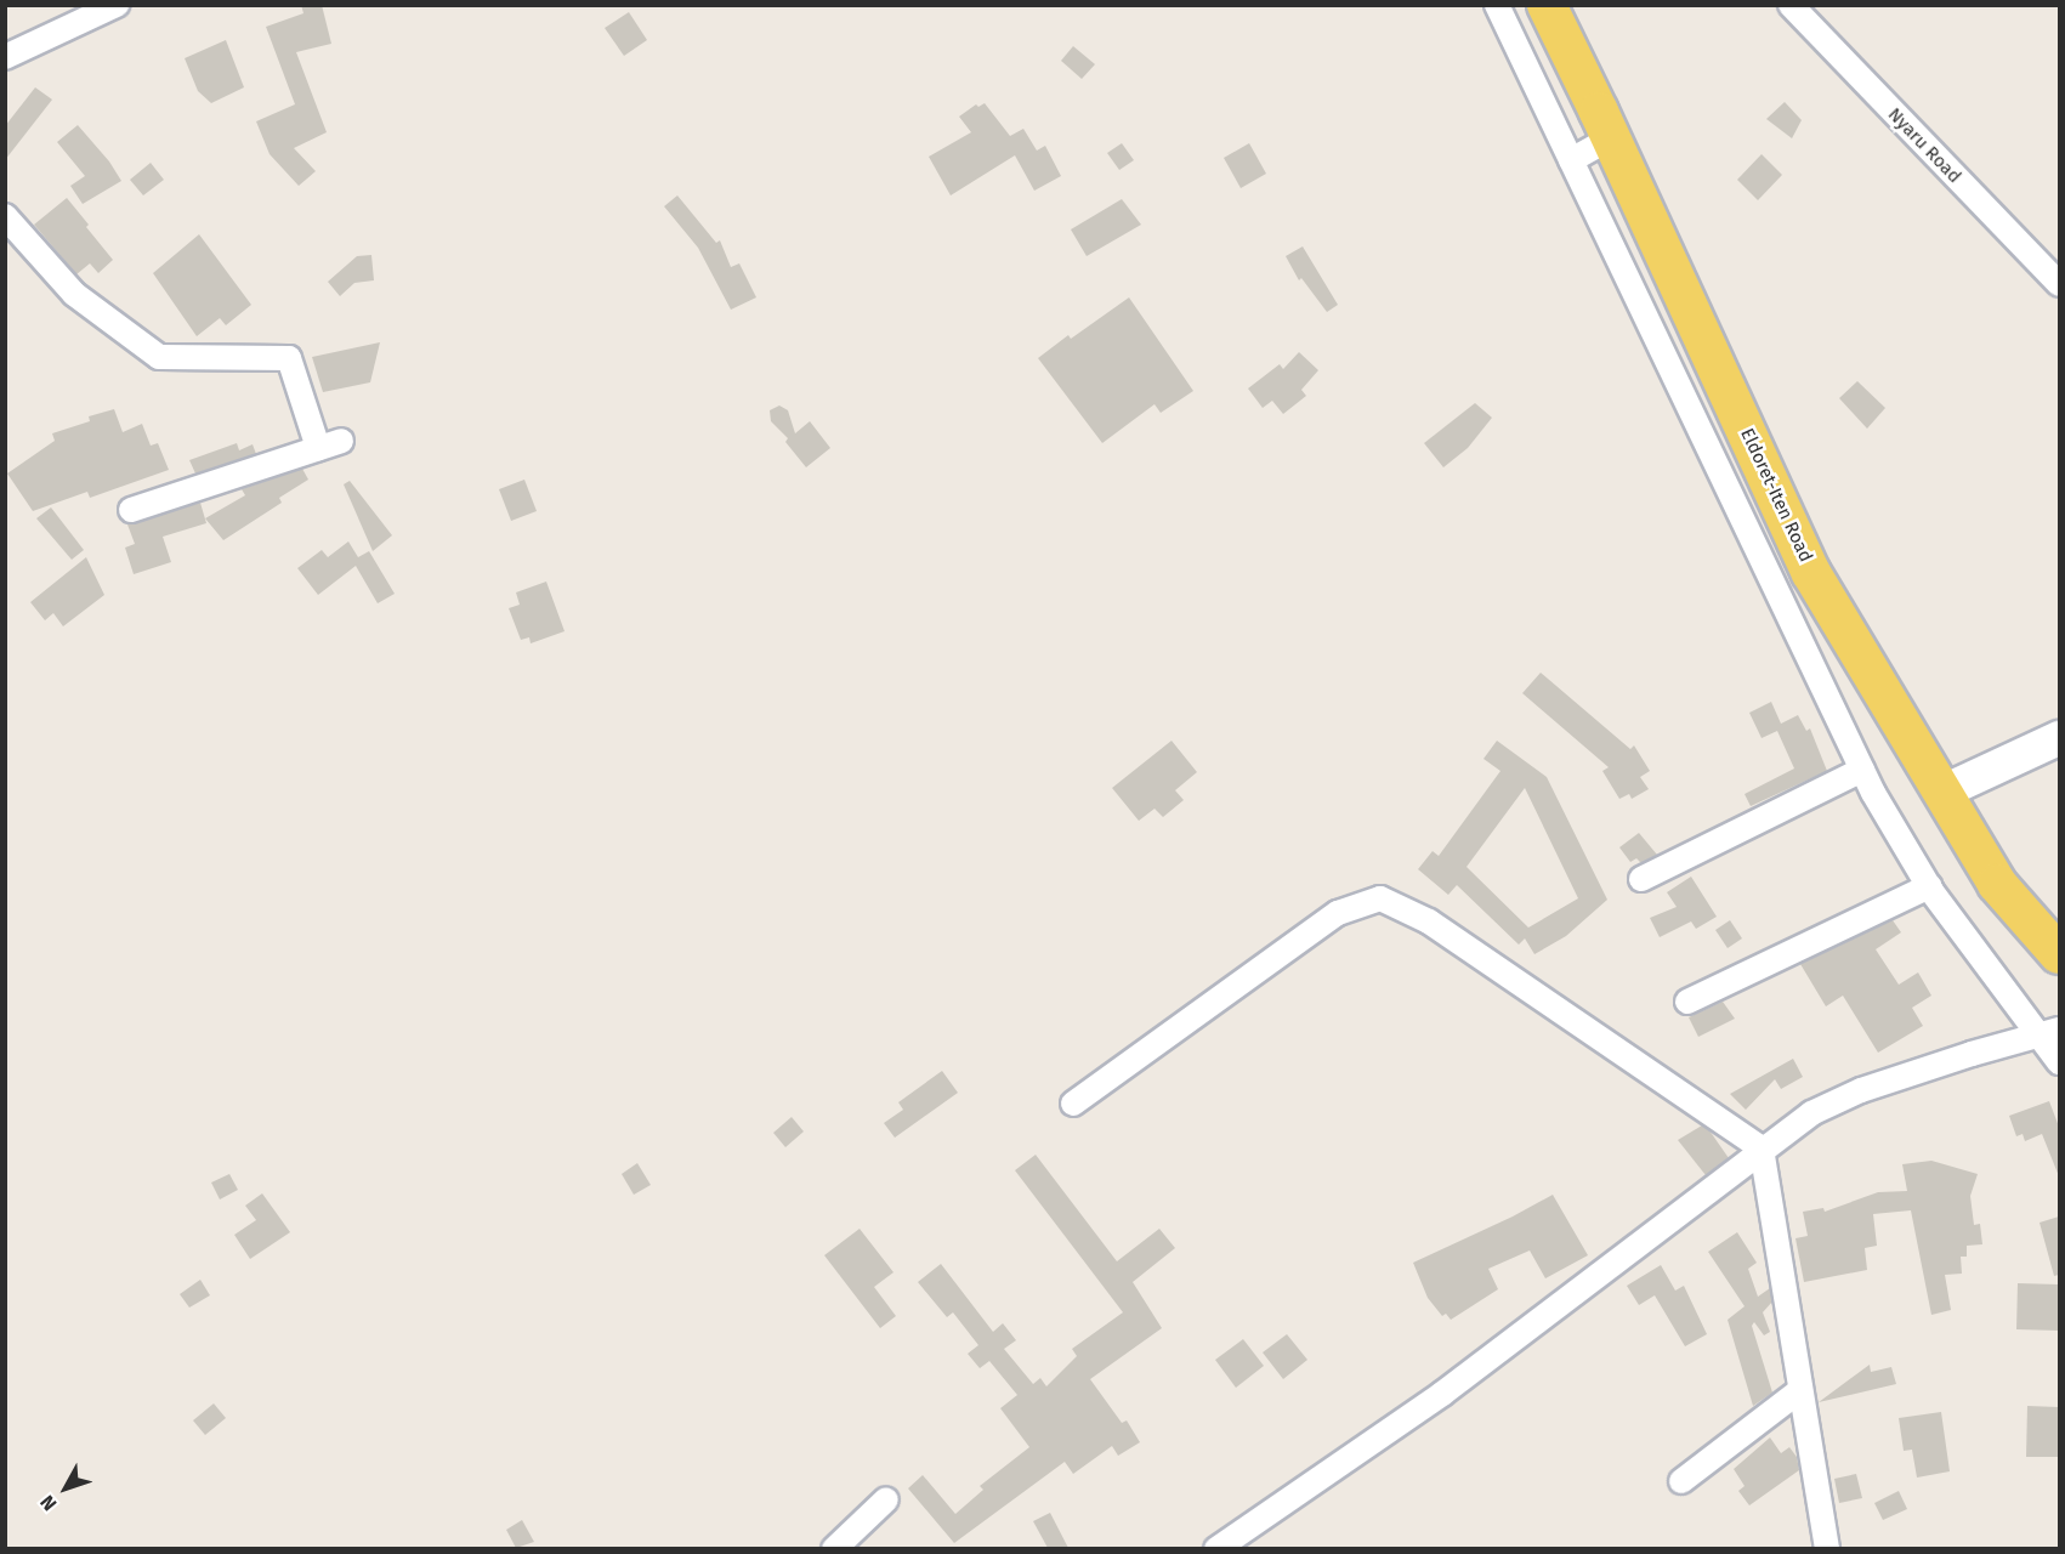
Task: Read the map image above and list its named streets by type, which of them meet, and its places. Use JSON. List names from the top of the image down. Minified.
{"streets":{"main road":["Eldoret-Iten Road"],"street":["Nyaru Road"]},"north":"bottom left"}
